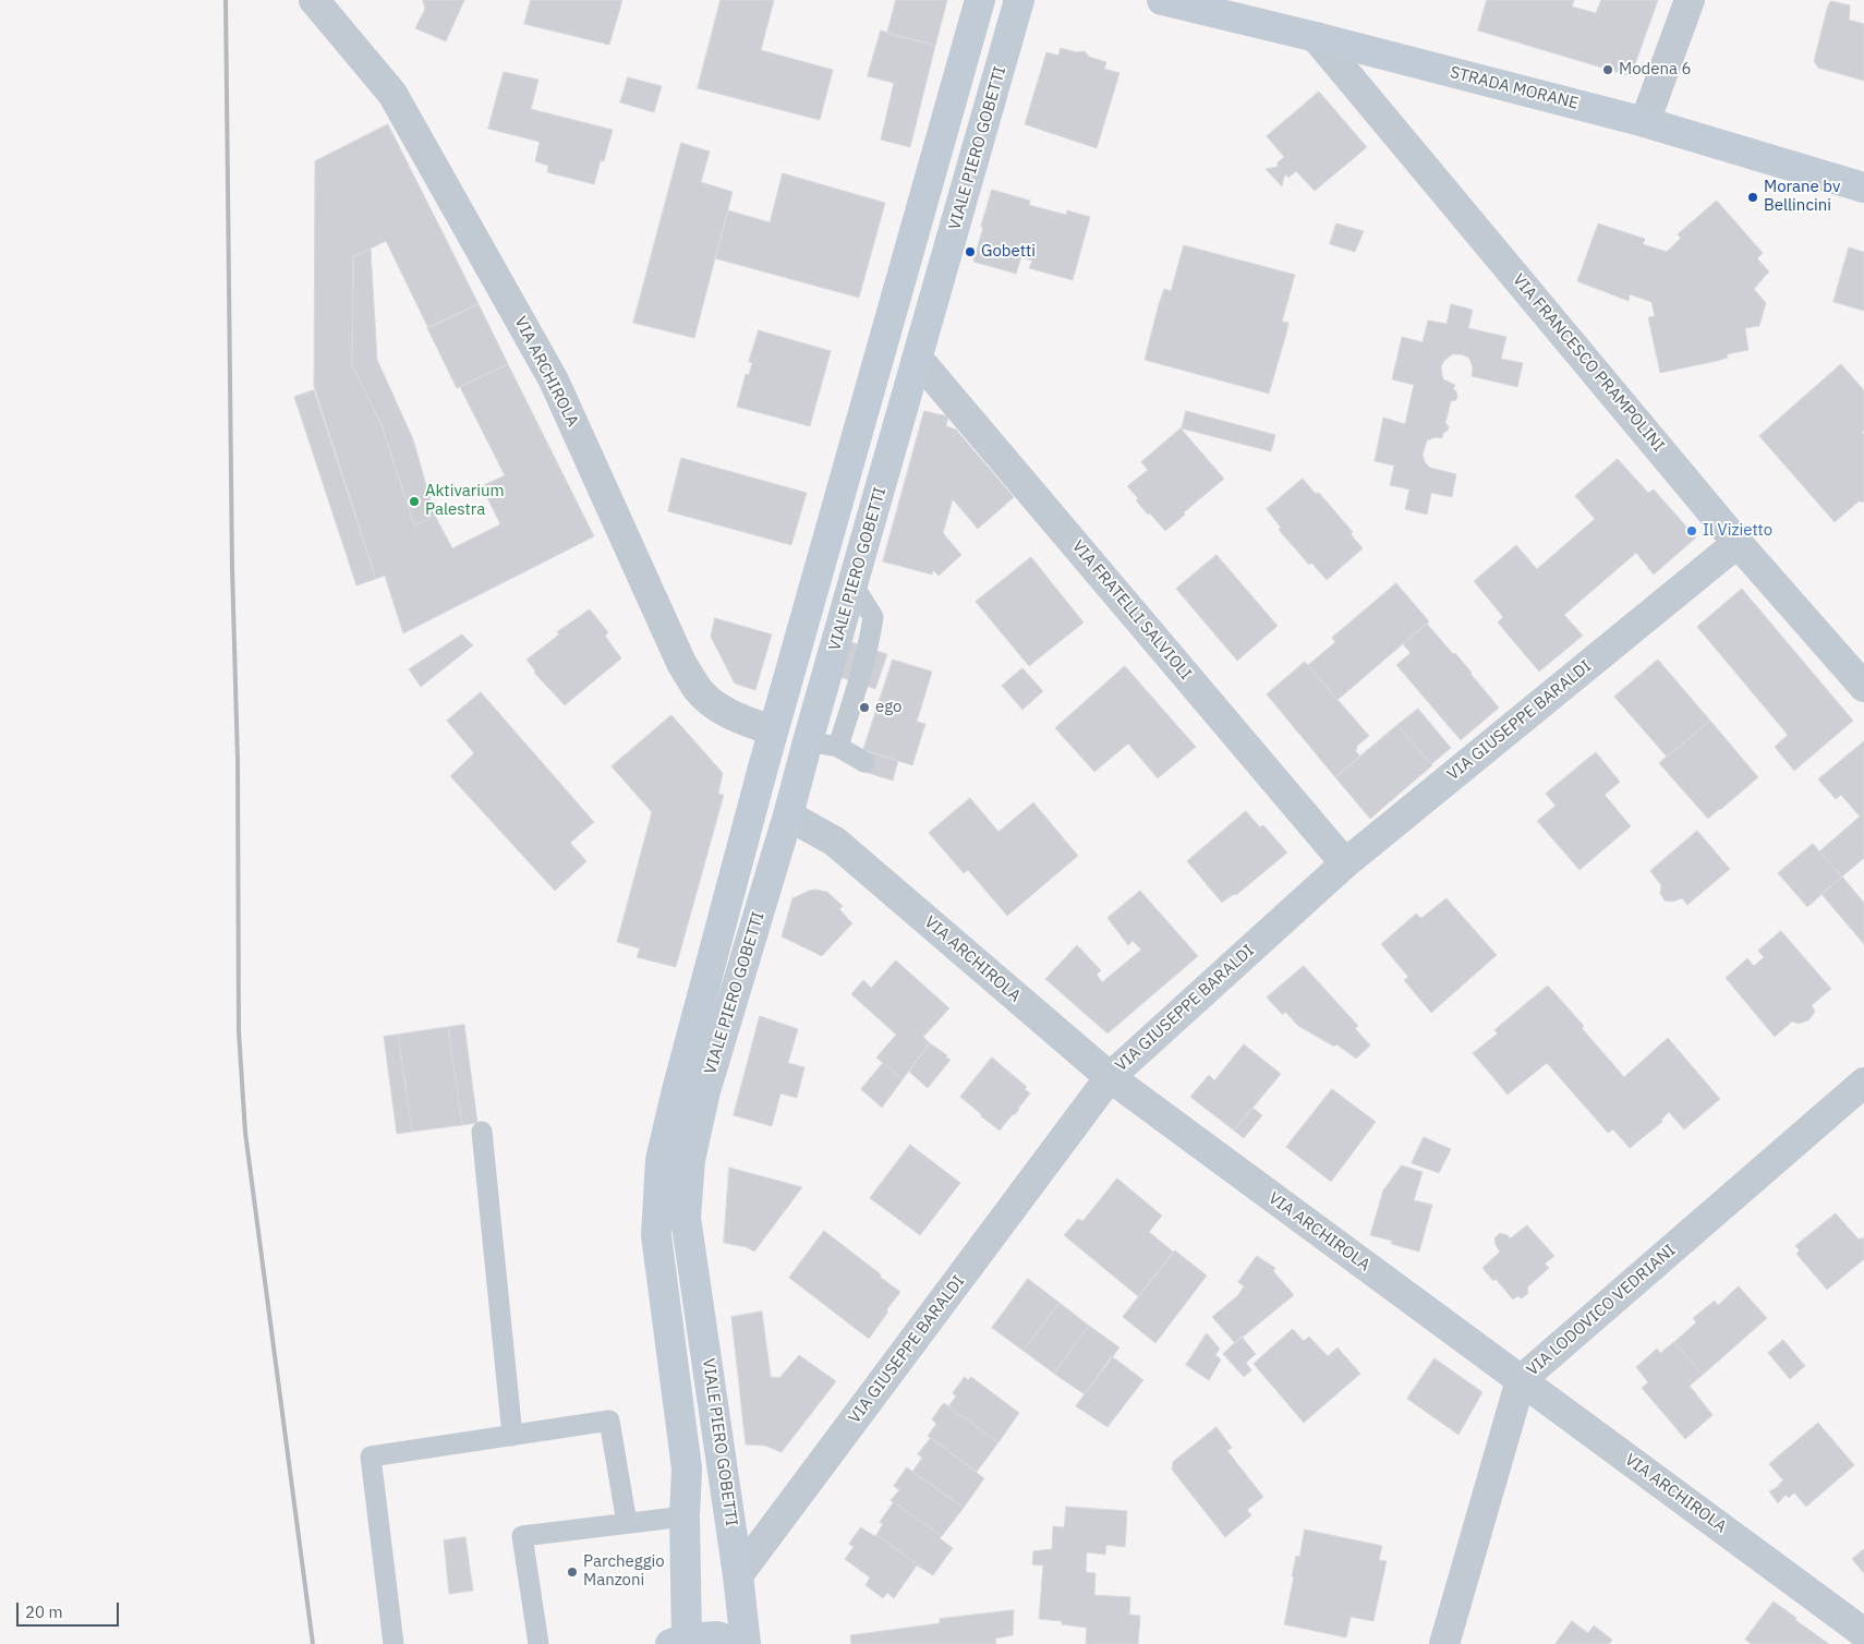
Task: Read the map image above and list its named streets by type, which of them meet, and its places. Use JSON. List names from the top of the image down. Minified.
{"streets":{"main road":["STRADA MORANE","VIALE PIERO GOBETTI"],"street":["VIA FRANCESCO PRAMPOLINI","VIA ARCHIROLA","VIA FRATELLI SALVIOLI","VIA GIUSEPPE BARALDI","VIA LODOVICO VEDRIANI"]},"crossings":[["STRADA MORANE","VIA FRANCESCO PRAMPOLINI"],["VIALE PIERO GOBETTI","VIA ARCHIROLA"],["VIALE PIERO GOBETTI","VIA FRATELLI SALVIOLI"],["VIALE PIERO GOBETTI","VIA GIUSEPPE BARALDI"],["VIA FRANCESCO PRAMPOLINI","VIA GIUSEPPE BARALDI"],["VIA ARCHIROLA","VIA GIUSEPPE BARALDI"],["VIA ARCHIROLA","VIA LODOVICO VEDRIANI"],["VIA FRATELLI SALVIOLI","VIA GIUSEPPE BARALDI"]],"places":["Modena 6","Morane bv Bellincini","Gobetti","Aktivarium Palestra","Il Vizietto","ego","Parcheggio Manzoni"],"scale_bar":"20 m"}
